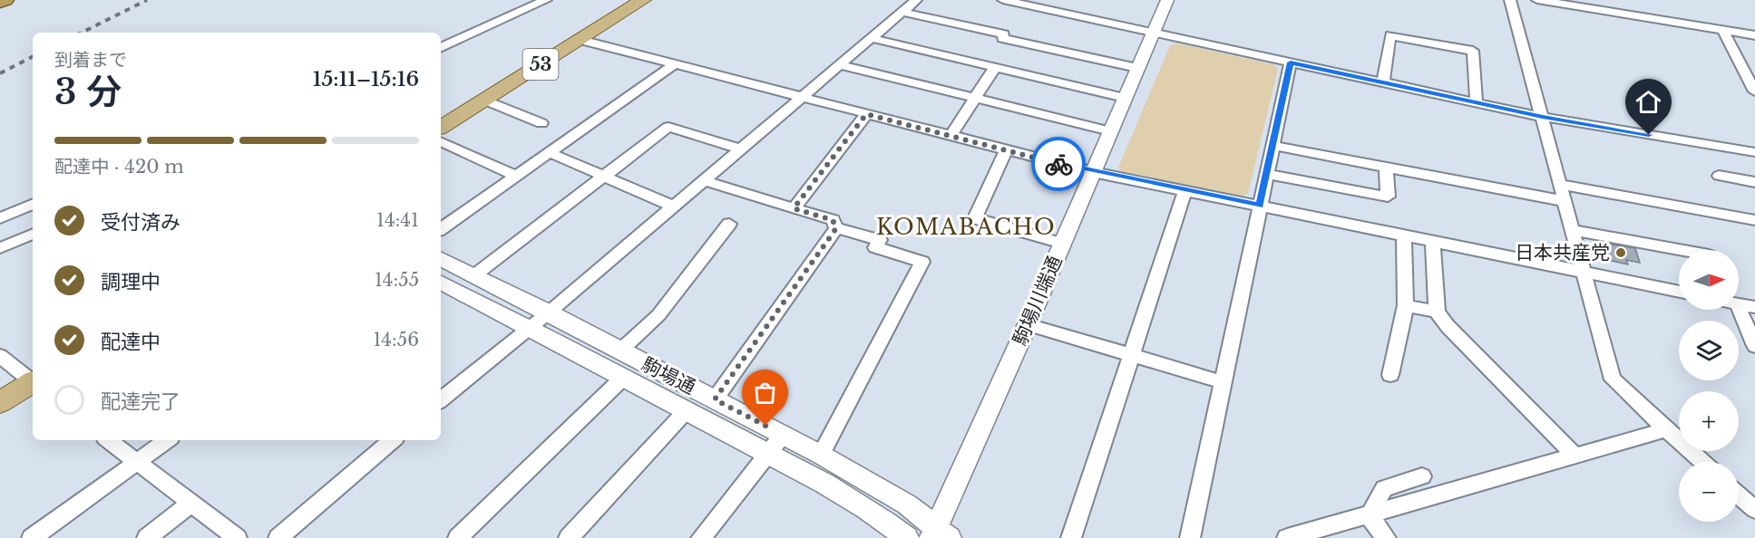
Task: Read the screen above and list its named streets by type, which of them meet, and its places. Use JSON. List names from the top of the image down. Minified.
{"streets":{"main road":["53"],"street":["駒場川端通","駒場通"]},"crossings":[["駒場川端通","駒場通"]],"districts":["KOMABACHO"],"places":["日本共産党"],"north":"right","page":{"heading":["3 分","到着まで","15:11–15:16"],"bar":"配達中 · 420 m","list":[["受付済み","14:41"],["調理中","14:55"],["配達中","14:56"],"配達完了"],"map_buttons":["+","−"]}}
